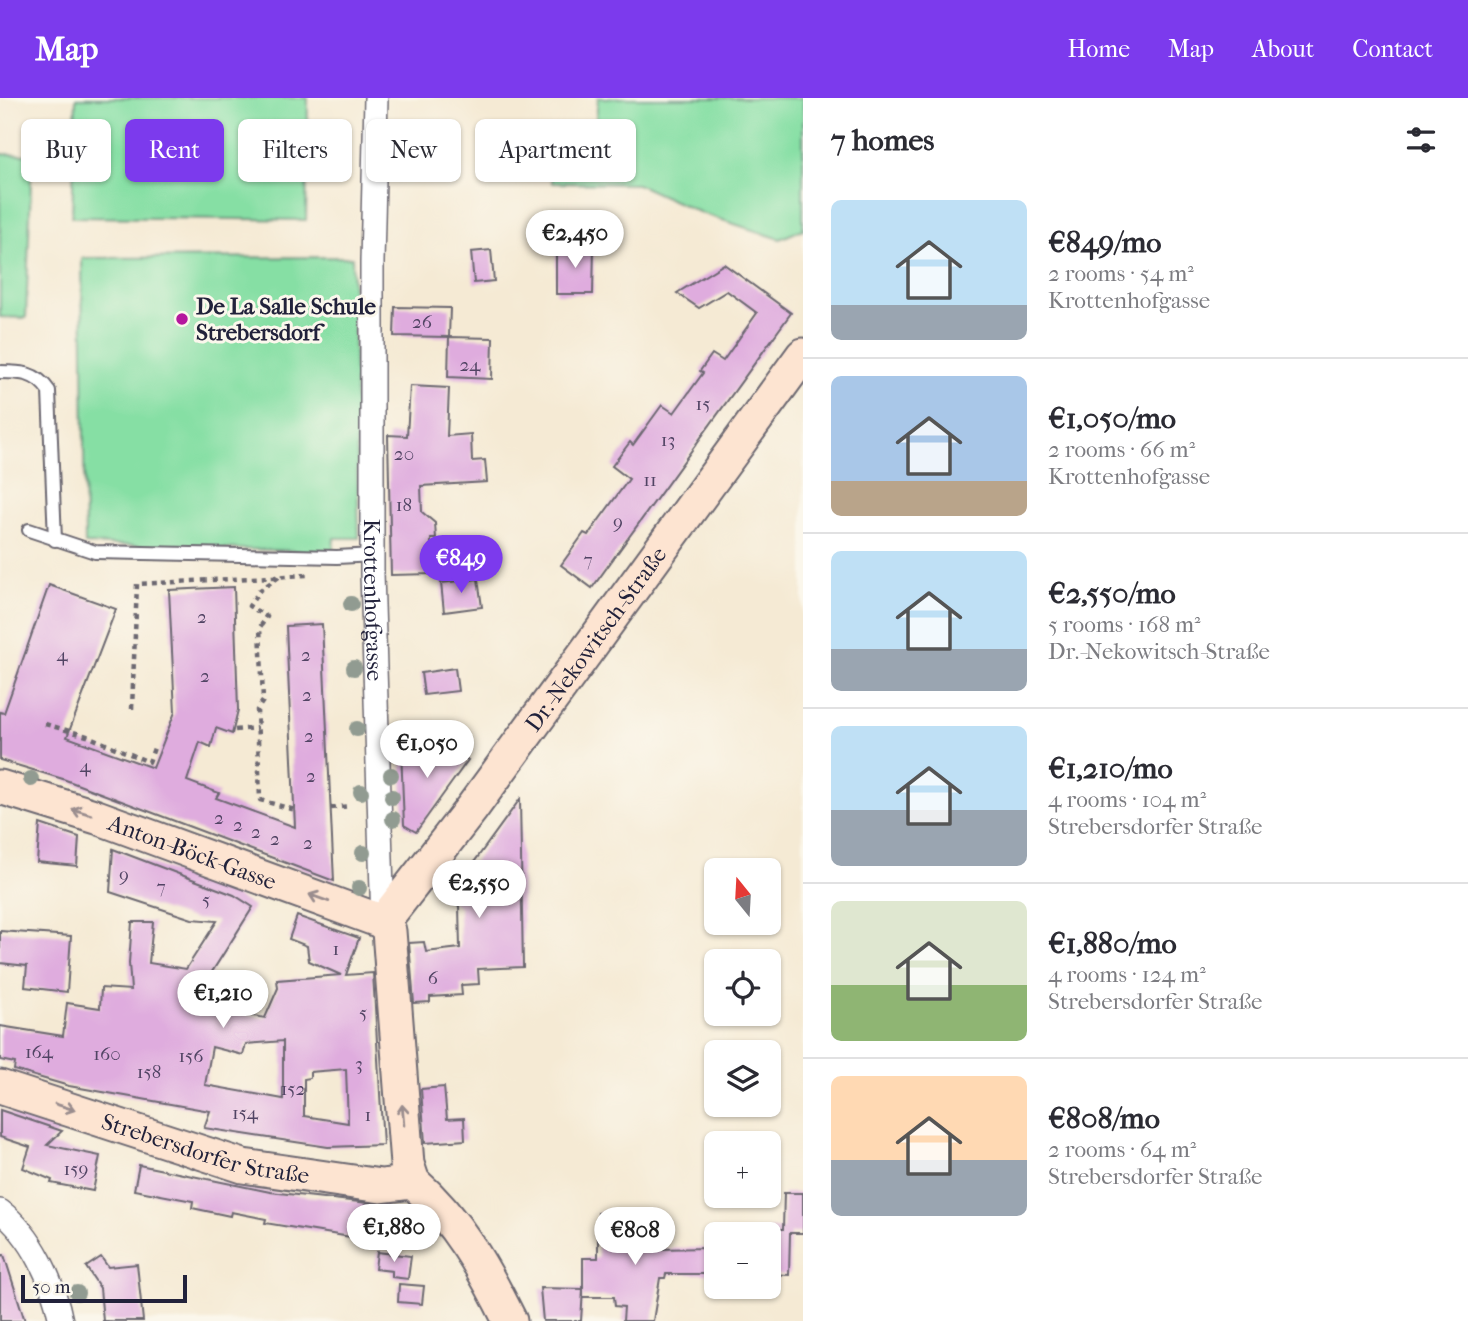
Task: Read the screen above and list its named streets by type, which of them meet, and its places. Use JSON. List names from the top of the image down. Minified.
{"streets":{"main road":["Krottenhofgasse","Dr.-Nekowitsch-Straße","Anton-Böck-Gasse","Strebersdorfer Straße"]},"crossings":[["Krottenhofgasse","Dr.-Nekowitsch-Straße"],["Krottenhofgasse","Anton-Böck-Gasse"],["Krottenhofgasse","Strebersdorfer Straße"],["Dr.-Nekowitsch-Straße","Anton-Böck-Gasse"]],"one_way":["Anton-Böck-Gasse","Strebersdorfer Straße"],"places":["De La Salle Schule Strebersdorf"],"house_numbers":["26","24","15","13","20","11","18","9","7","2","4","2","2","2","2","4","2","2","2","2","2","2","9","7","5","1","6","5","164","160","156","3","158","152","154","1","159"],"scale_bar":"50 m","north":"top","page":{"header":"Map","nav":["Home","Map","About","Contact"],"heading":"7 homes","chip":["Buy","Rent","Filters","New","Apartment"],"list":[{"name":"€849/mo","note":"2 rooms · 54 m² · Krottenhofgasse"},{"name":"€1,050/mo","note":"2 rooms · 66 m² · Krottenhofgasse"},{"name":"€2,550/mo","note":"5 rooms · 168 m² · Dr.-Nekowitsch-Straße"},{"name":"€1,210/mo","note":"4 rooms · 104 m² · Strebersdorfer Straße"},{"name":"€1,880/mo","note":"4 rooms · 124 m² · Strebersdorfer Straße"},{"name":"€808/mo","note":"2 rooms · 64 m² · Strebersdorfer Straße"}],"price":["€2,450","€849","€1,050","€2,550","€1,210","€1,880","€808"],"map_buttons":["+","−"],"scale":"50 m"}}
